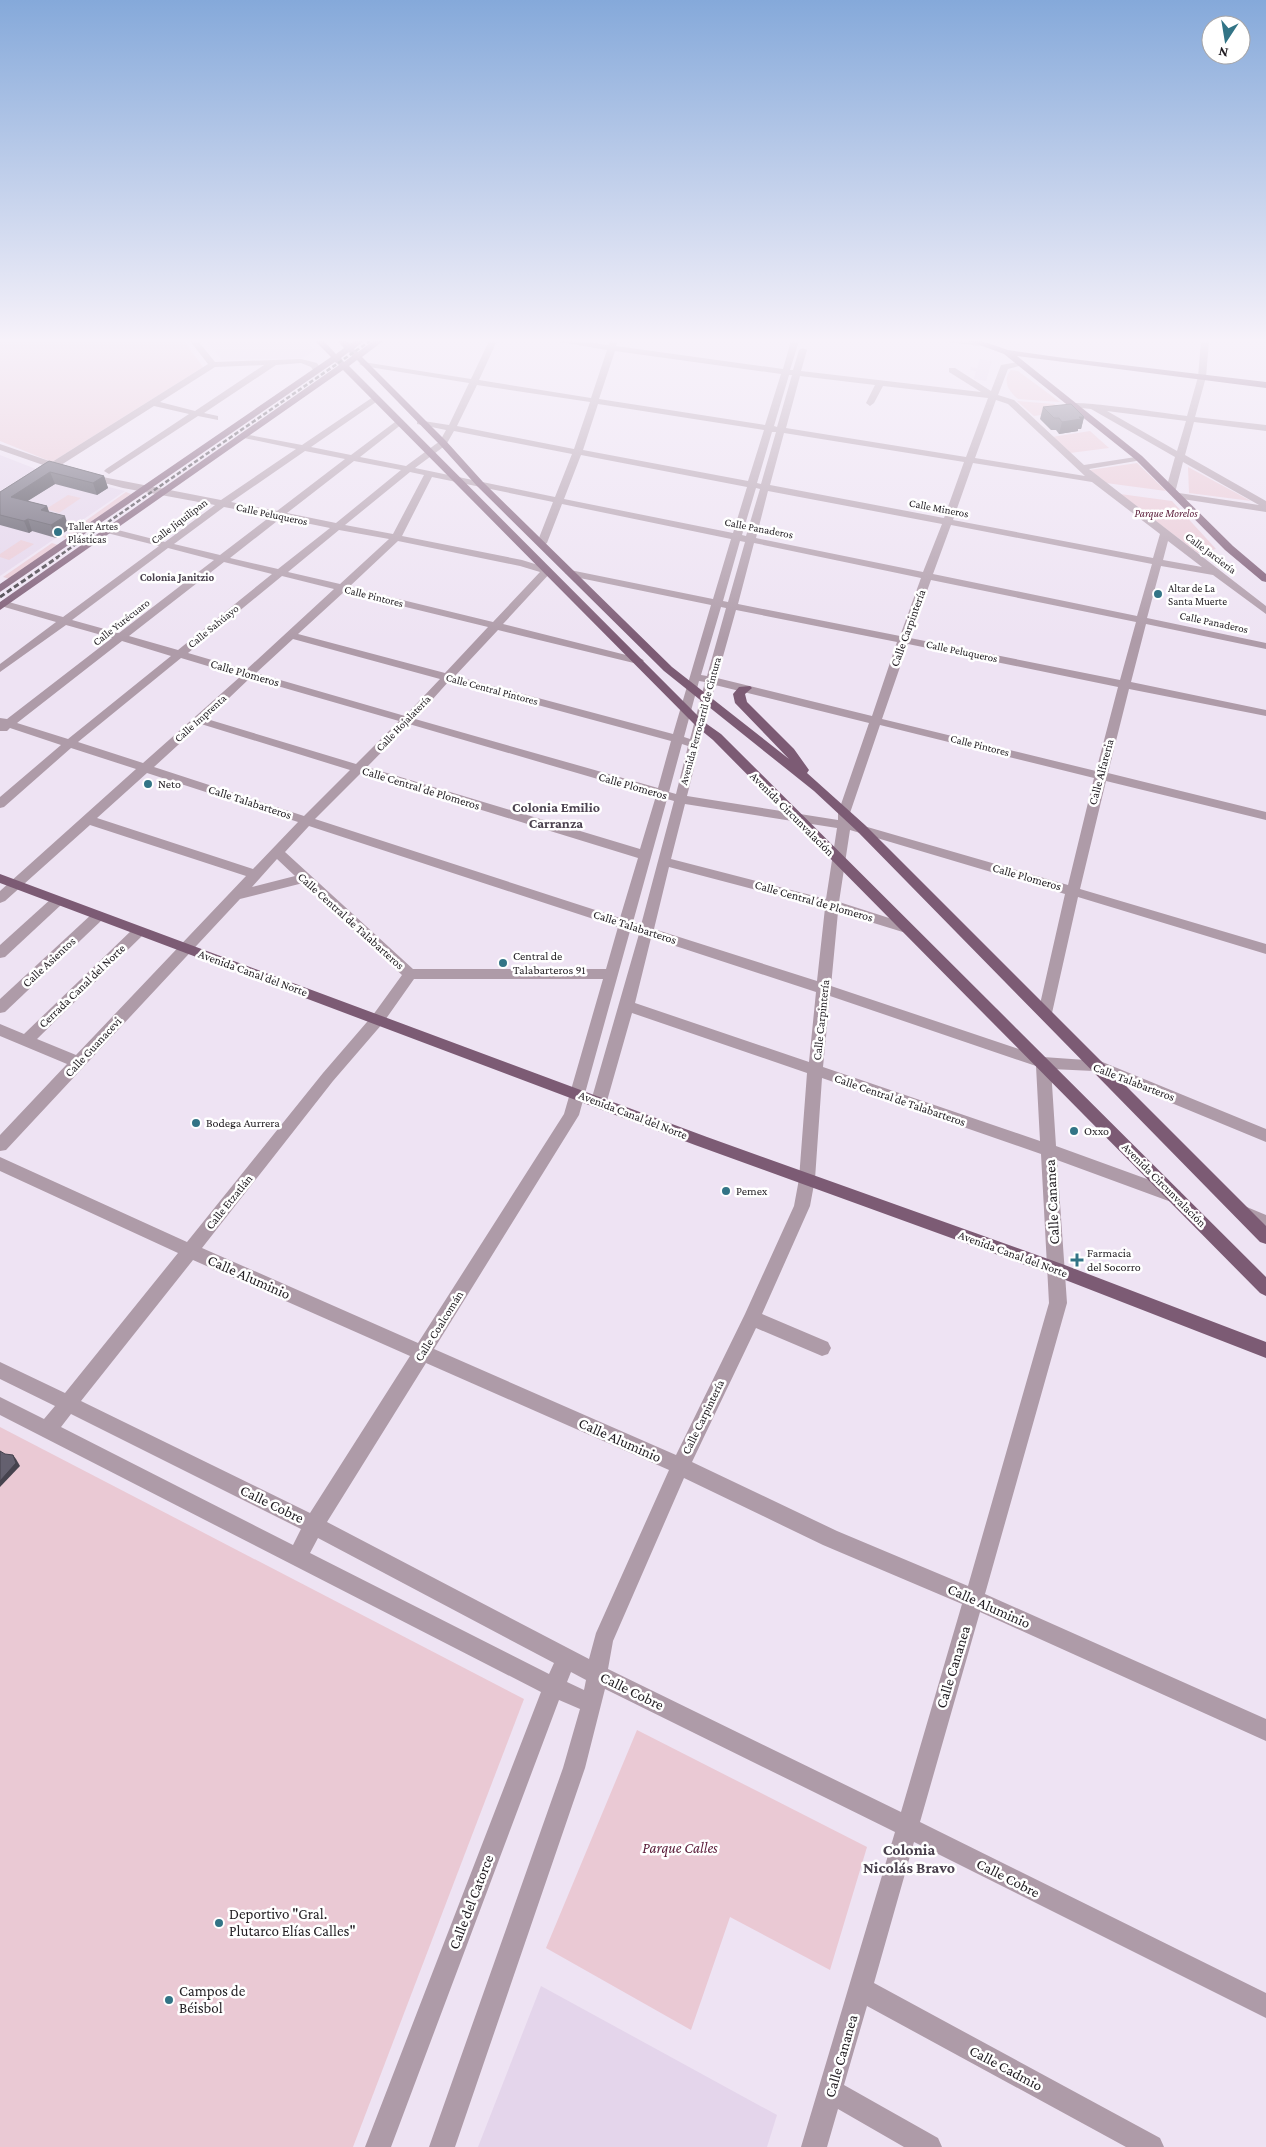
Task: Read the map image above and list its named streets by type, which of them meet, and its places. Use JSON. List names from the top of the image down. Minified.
{"streets":{"main road":["Avenida Circunvalación","Avenida Canal del Norte"],"street":["Calle Mineros","Calle Peluqueros","Calle Jiquilipan","Calle Panaderos","Calle Jarciería","Calle Pintores","Calle Yurécuaro","Calle Sahúayo","Calle Carpintería","Calle Plomeros","Calle Central Pintores","Calle Imprenta","Avenida Ferrocarril de Cintura","Calle Hojalatería","Calle Alfareria","Calle Central de Plomeros","Calle Talabarteros","Calle Central de Talabarteros","Calle Asientos","Cerrada Canal del Norte","Calle Guanacevi","Calle Etzatlán","Calle Cananea","Calle Aluminio","Calle Coalcomán","Calle Cobre","Calle del Catorce","Calle Cadmio"]},"crossings":[["Calle Mineros","Calle Jarciería"],["Calle Mineros","Calle Carpintería"],["Calle Mineros","Avenida Ferrocarril de Cintura"],["Calle Mineros","Calle Alfareria"],["Calle Peluqueros","Calle Jiquilipan"],["Calle Peluqueros","Calle Yurécuaro"],["Calle Peluqueros","Calle Sahúayo"],["Calle Peluqueros","Calle Carpintería"],["Calle Peluqueros","Calle Imprenta"],["Calle Peluqueros","Avenida Ferrocarril de Cintura"],["Calle Peluqueros","Calle Hojalatería"],["Calle Peluqueros","Calle Alfareria"],["Calle Peluqueros","Avenida Circunvalación"],["Calle Jiquilipan","Calle Panaderos"],["Calle Jiquilipan","Calle Pintores"],["Calle Jiquilipan","Calle Plomeros"],["Calle Panaderos","Calle Yurécuaro"],["Calle Panaderos","Calle Sahúayo"],["Calle Panaderos","Calle Carpintería"],["Calle Panaderos","Calle Imprenta"],["Calle Panaderos","Avenida Ferrocarril de Cintura"],["Calle Panaderos","Calle Alfareria"],["Calle Panaderos","Avenida Circunvalación"],["Calle Jarciería","Calle Alfareria"],["Calle Pintores","Calle Yurécuaro"],["Calle Pintores","Calle Sahúayo"],["Calle Pintores","Calle Carpintería"],["Calle Pintores","Calle Imprenta"],["Calle Pintores","Avenida Ferrocarril de Cintura"],["Calle Pintores","Calle Hojalatería"],["Calle Pintores","Calle Alfareria"],["Calle Pintores","Avenida Circunvalación"],["Calle Yurécuaro","Calle Plomeros"],["Calle Yurécuaro","Calle Talabarteros"],["Calle Sahúayo","Calle Plomeros"],["Calle Sahúayo","Calle Talabarteros"],["Calle Sahúayo","Avenida Circunvalación"],["Calle Carpintería","Calle Plomeros"],["Calle Carpintería","Calle Central de Plomeros"],["Calle Carpintería","Calle Talabarteros"],["Calle Carpintería","Avenida Circunvalación"],["Calle Carpintería","Calle Central de Talabarteros"],["Calle Carpintería","Avenida Canal del Norte"],["Calle Carpintería","Calle Aluminio"],["Calle Carpintería","Calle Cobre"],["Calle Plomeros","Calle Imprenta"],["Calle Plomeros","Avenida Ferrocarril de Cintura"],["Calle Plomeros","Calle Hojalatería"],["Calle Plomeros","Calle Alfareria"],["Calle Plomeros","Avenida Circunvalación"],["Calle Central Pintores","Calle Imprenta"],["Calle Central Pintores","Avenida Ferrocarril de Cintura"],["Calle Central Pintores","Calle Hojalatería"],["Calle Imprenta","Calle Central de Plomeros"],["Calle Imprenta","Calle Talabarteros"],["Calle Imprenta","Avenida Canal del Norte"],["Avenida Ferrocarril de Cintura","Calle Central de Plomeros"],["Avenida Ferrocarril de Cintura","Calle Talabarteros"],["Avenida Ferrocarril de Cintura","Avenida Circunvalación"],["Avenida Ferrocarril de Cintura","Calle Central de Talabarteros"],["Avenida Ferrocarril de Cintura","Avenida Canal del Norte"],["Avenida Ferrocarril de Cintura","Calle Coalcomán"],["Calle Hojalatería","Calle Central de Plomeros"],["Calle Hojalatería","Calle Talabarteros"],["Calle Hojalatería","Avenida Circunvalación"],["Calle Hojalatería","Calle Central de Talabarteros"],["Calle Hojalatería","Avenida Canal del Norte"],["Calle Hojalatería","Calle Guanacevi"],["Calle Central de Plomeros","Avenida Circunvalación"],["Calle Talabarteros","Avenida Circunvalación"],["Calle Talabarteros","Calle Cananea"],["Avenida Circunvalación","Calle Central de Talabarteros"],["Avenida Circunvalación","Calle Cananea"],["Calle Central de Talabarteros","Calle Etzatlán"],["Calle Central de Talabarteros","Calle Cananea"],["Calle Asientos","Avenida Canal del Norte"],["Avenida Canal del Norte","Cerrada Canal del Norte"],["Avenida Canal del Norte","Calle Guanacevi"],["Avenida Canal del Norte","Calle Etzatlán"],["Avenida Canal del Norte","Calle Cananea"],["Avenida Canal del Norte","Calle Coalcomán"],["Calle Etzatlán","Calle Aluminio"],["Calle Etzatlán","Calle Cobre"],["Calle Cananea","Calle Aluminio"],["Calle Cananea","Calle Cobre"],["Calle Cananea","Calle Cadmio"],["Calle Aluminio","Calle Coalcomán"],["Calle Coalcomán","Calle Cobre"],["Calle Cobre","Calle del Catorce"]],"districts":["Colonia Janitzio","Colonia Emilio Carranza","Colonia Nicolás Bravo"],"parks":["Parque Morelos","Parque Calles"],"places":{"other":["Taller Artes Plásticas","Altar de La Santa Muerte","Neto","Central de Talabarteros 91","Bodega Aurrera","Oxxo","Pemex","Deportivo \"Gral. Plutarco Elías Calles\"","Campos de Béisbol"],"health":["Farmacia del Socorro"]},"north":"bottom"}
